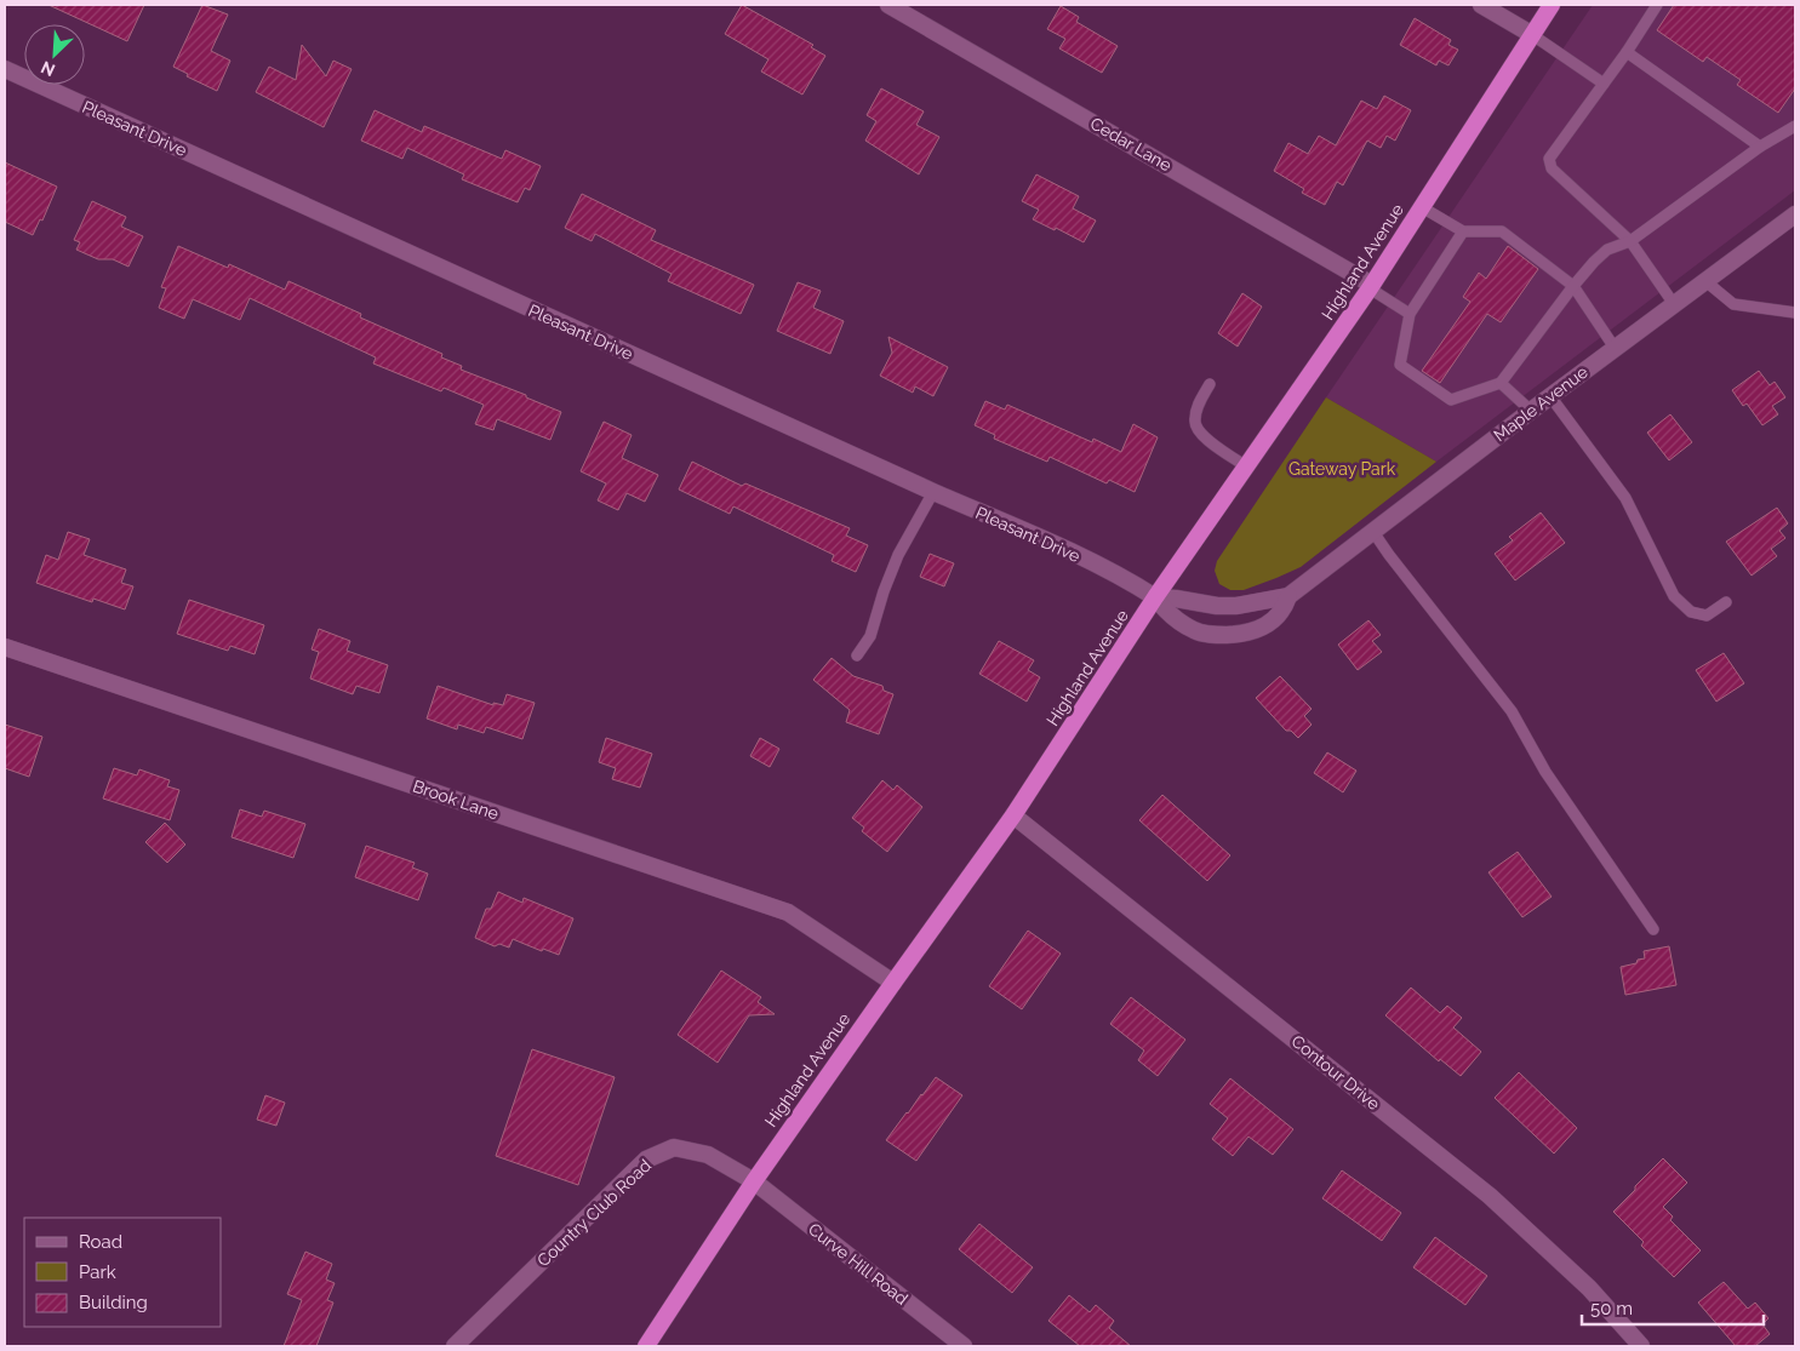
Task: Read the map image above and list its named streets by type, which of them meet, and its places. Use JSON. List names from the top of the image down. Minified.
{"streets":{"highway":["Highland Avenue"],"street":["Pleasant Drive","Cedar Lane","Maple Avenue","Brook Lane","Contour Drive","Country Club Road","Curve Hill Road"]},"crossings":[["Pleasant Drive","Highland Avenue"],["Pleasant Drive","Maple Avenue"],["Cedar Lane","Highland Avenue"],["Highland Avenue","Maple Avenue"],["Highland Avenue","Brook Lane"],["Highland Avenue","Contour Drive"],["Highland Avenue","Country Club Road"],["Highland Avenue","Curve Hill Road"],["Country Club Road","Curve Hill Road"]],"parks":["Gateway Park"],"legend":["Road","Park","Building"],"scale_bar":"50 m","north":"bottom left"}
